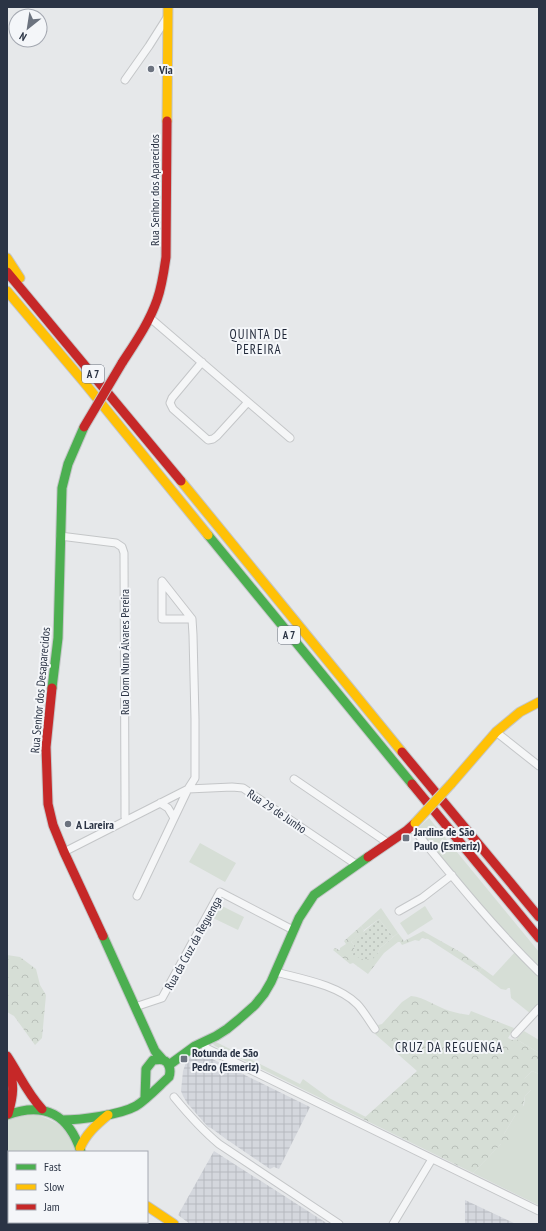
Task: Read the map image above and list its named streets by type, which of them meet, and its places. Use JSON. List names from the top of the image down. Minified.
{"streets":{"main road":["Rua Senhor dos Aparecidos","A 7","Rua Senhor dos Desaparecidos"],"street":["Rua Dom Nuno Álvares Pereira","Rua 29 de Junho","Rua da Cruz da Reguenga"]},"crossings":[["Rua Senhor dos Aparecidos","Rua Senhor dos Desaparecidos"],["Rua Dom Nuno Álvares Pereira","Rua Senhor dos Desaparecidos"],["Rua Senhor dos Desaparecidos","Rua da Cruz da Reguenga"]],"districts":["QUINTA DE PEREIRA","CRUZ DA REGUENGA"],"places":{"other":["Via","A Lareira"],"transit":["Jardins de São Paulo (Esmeriz)","Rotunda de São Pedro (Esmeriz)"]},"legend":["Fast","Slow","Jam"],"north":"bottom left"}
